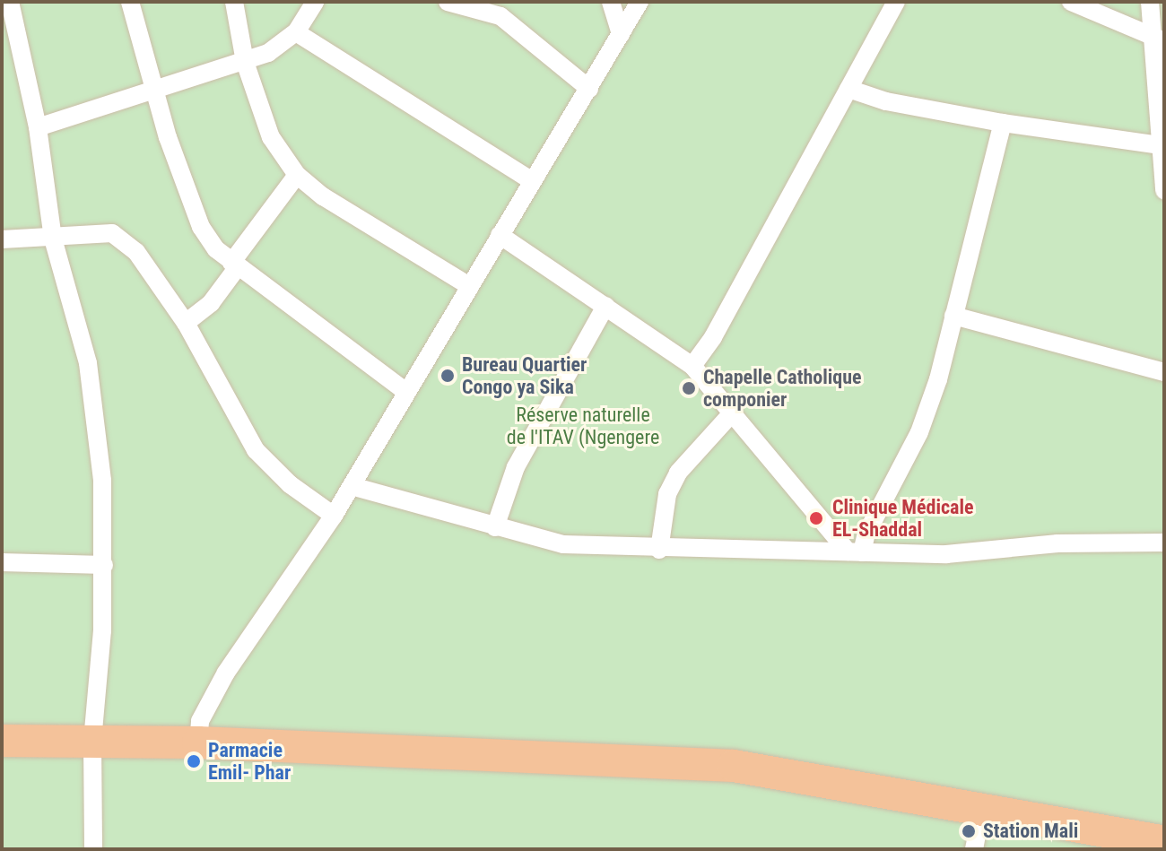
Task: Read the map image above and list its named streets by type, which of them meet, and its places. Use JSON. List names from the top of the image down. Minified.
{"parks":["Réserve naturelle de l'ITAV (Ngengere"],"places":["Bureau Quartier Congo ya Sika","Chapelle Catholique componier","Clinique Médicale EL-Shaddal","Parmacie Emil- Phar","Station Mali"]}
